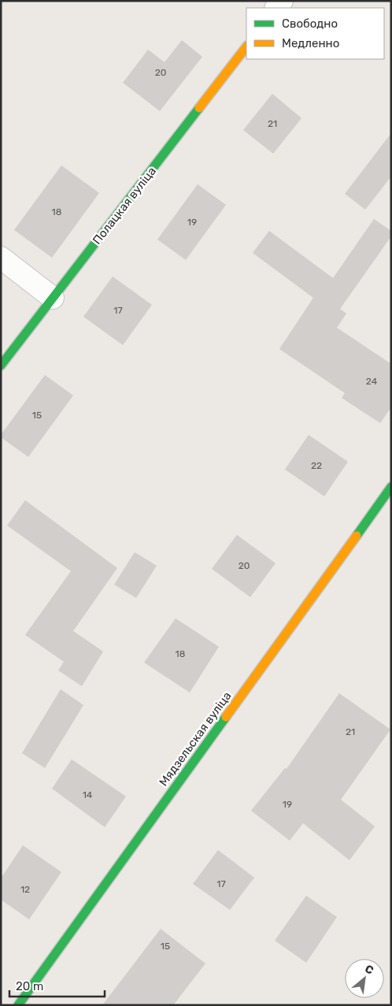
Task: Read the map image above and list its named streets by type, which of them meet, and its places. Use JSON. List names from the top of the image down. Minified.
{"streets":{"street":["Полацкая вуліца","Мядзельская вуліца"]},"house_numbers":["20","21","18","19","17","24","15","22","20","18","21","14","19","17","12","15"],"legend":["Свободно","Медленно"],"scale_bar":"20 m","north":"top right"}
